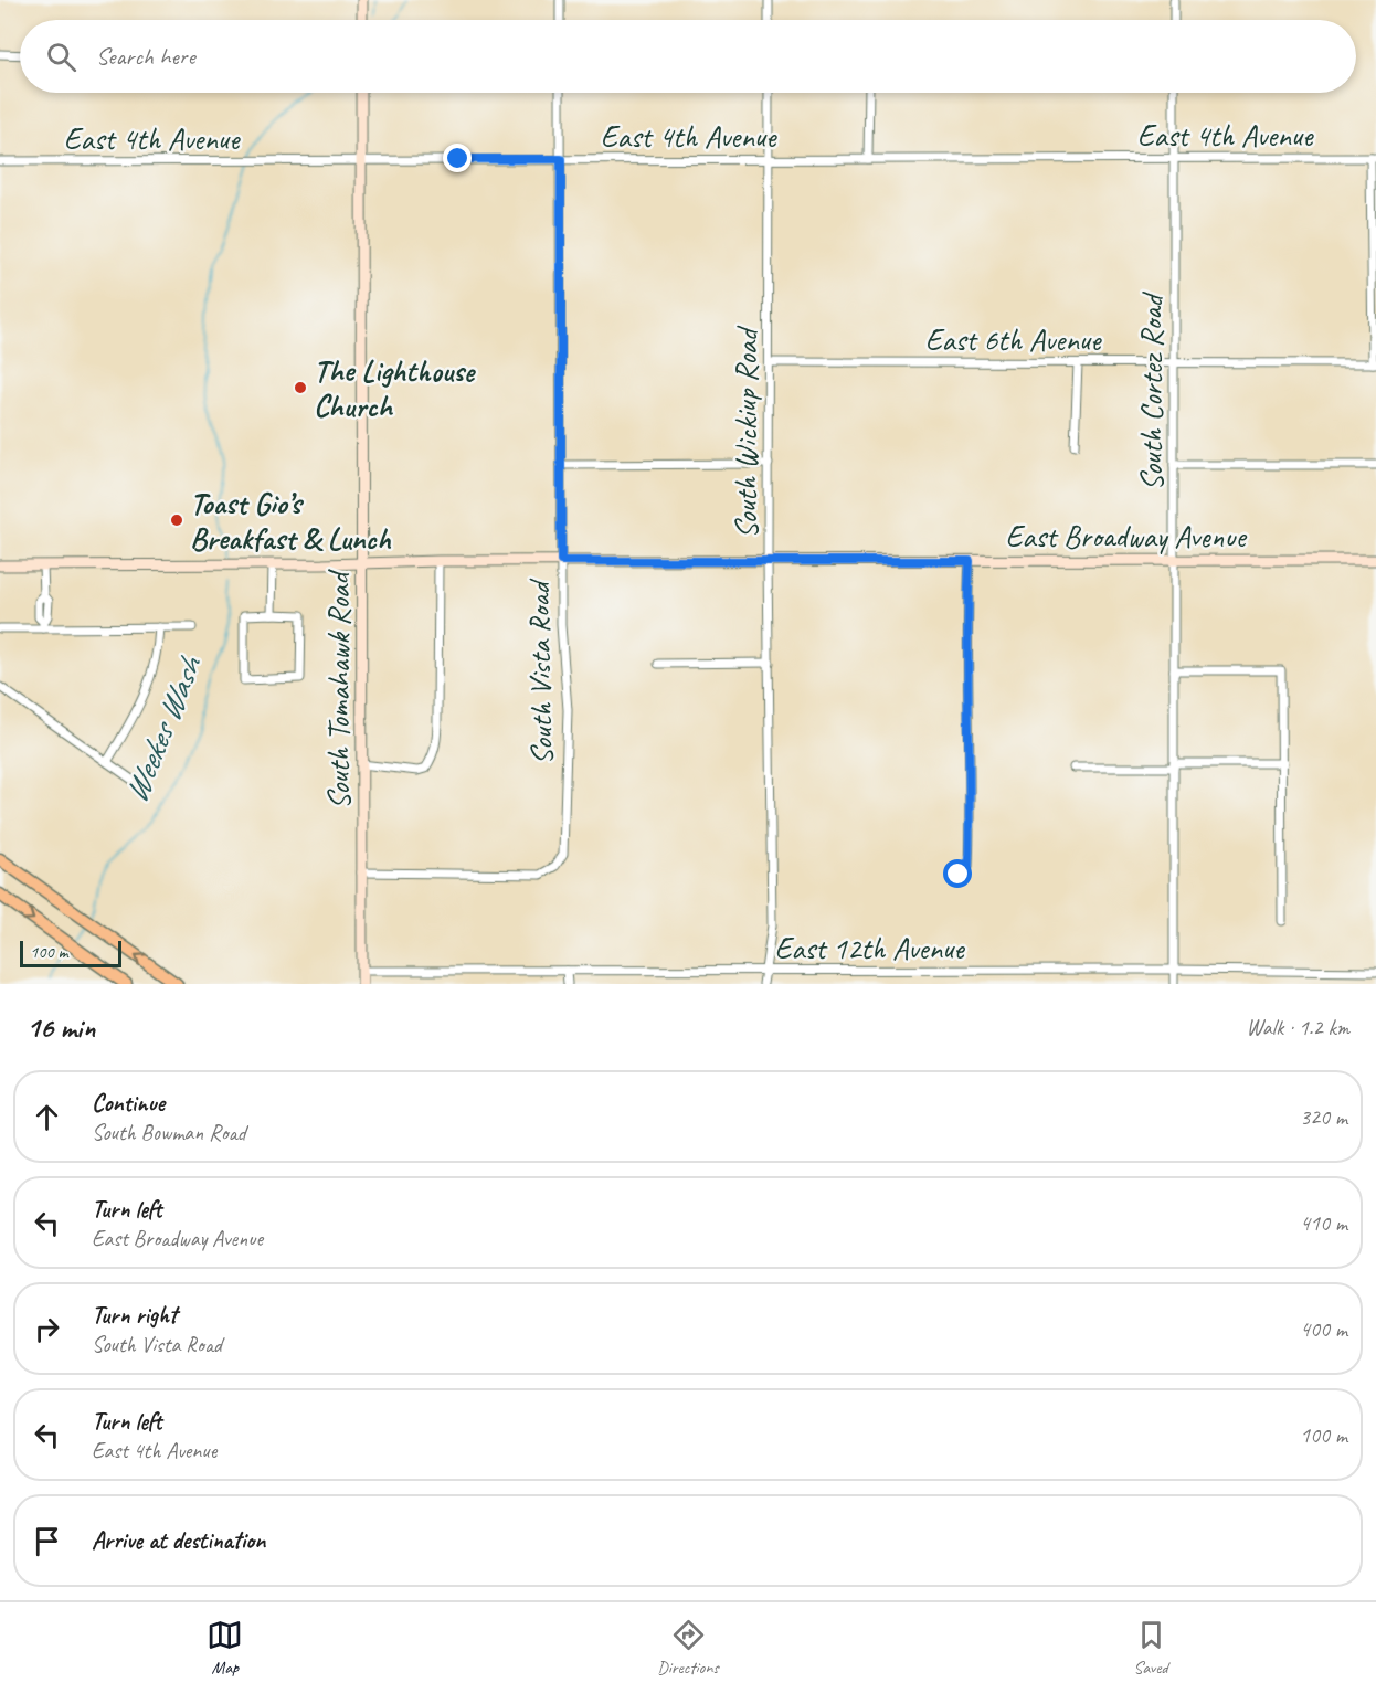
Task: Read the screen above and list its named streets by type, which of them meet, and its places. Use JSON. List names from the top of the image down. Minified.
{"streets":{"main road":["East Broadway Avenue","South Tomahawk Road"],"street":["East 4th Avenue","East 6th Avenue","South Cortez Road","South Wickiup Road","South Vista Road","East 12th Avenue"]},"crossings":[["East 4th Avenue","South Cortez Road"],["East 4th Avenue","South Wickiup Road"],["East 4th Avenue","South Vista Road"],["East 4th Avenue","South Tomahawk Road"],["East 6th Avenue","South Cortez Road"],["East 6th Avenue","South Wickiup Road"],["South Cortez Road","East Broadway Avenue"],["South Cortez Road","East 12th Avenue"],["South Wickiup Road","East Broadway Avenue"],["South Wickiup Road","East 12th Avenue"],["East Broadway Avenue","South Vista Road"],["East Broadway Avenue","South Tomahawk Road"],["South Vista Road","South Tomahawk Road"],["South Tomahawk Road","East 12th Avenue"]],"water":["Weekes Wash"],"places":["The Lighthouse Church","Toast Gio’s Breakfast & Lunch"],"scale_bar":"100 m","page":{"search":"Search here","scale":"100 m","heading":["16 min","Walk · 1.2 km"],"list":[["Continue","South Bowman Road","320 m"],["Turn left","East Broadway Avenue","410 m"],["Turn right","South Vista Road","400 m"],["Turn left","East 4th Avenue","100 m"],"Arrive at destination"],"nav":["Map","Directions","Saved"]}}
